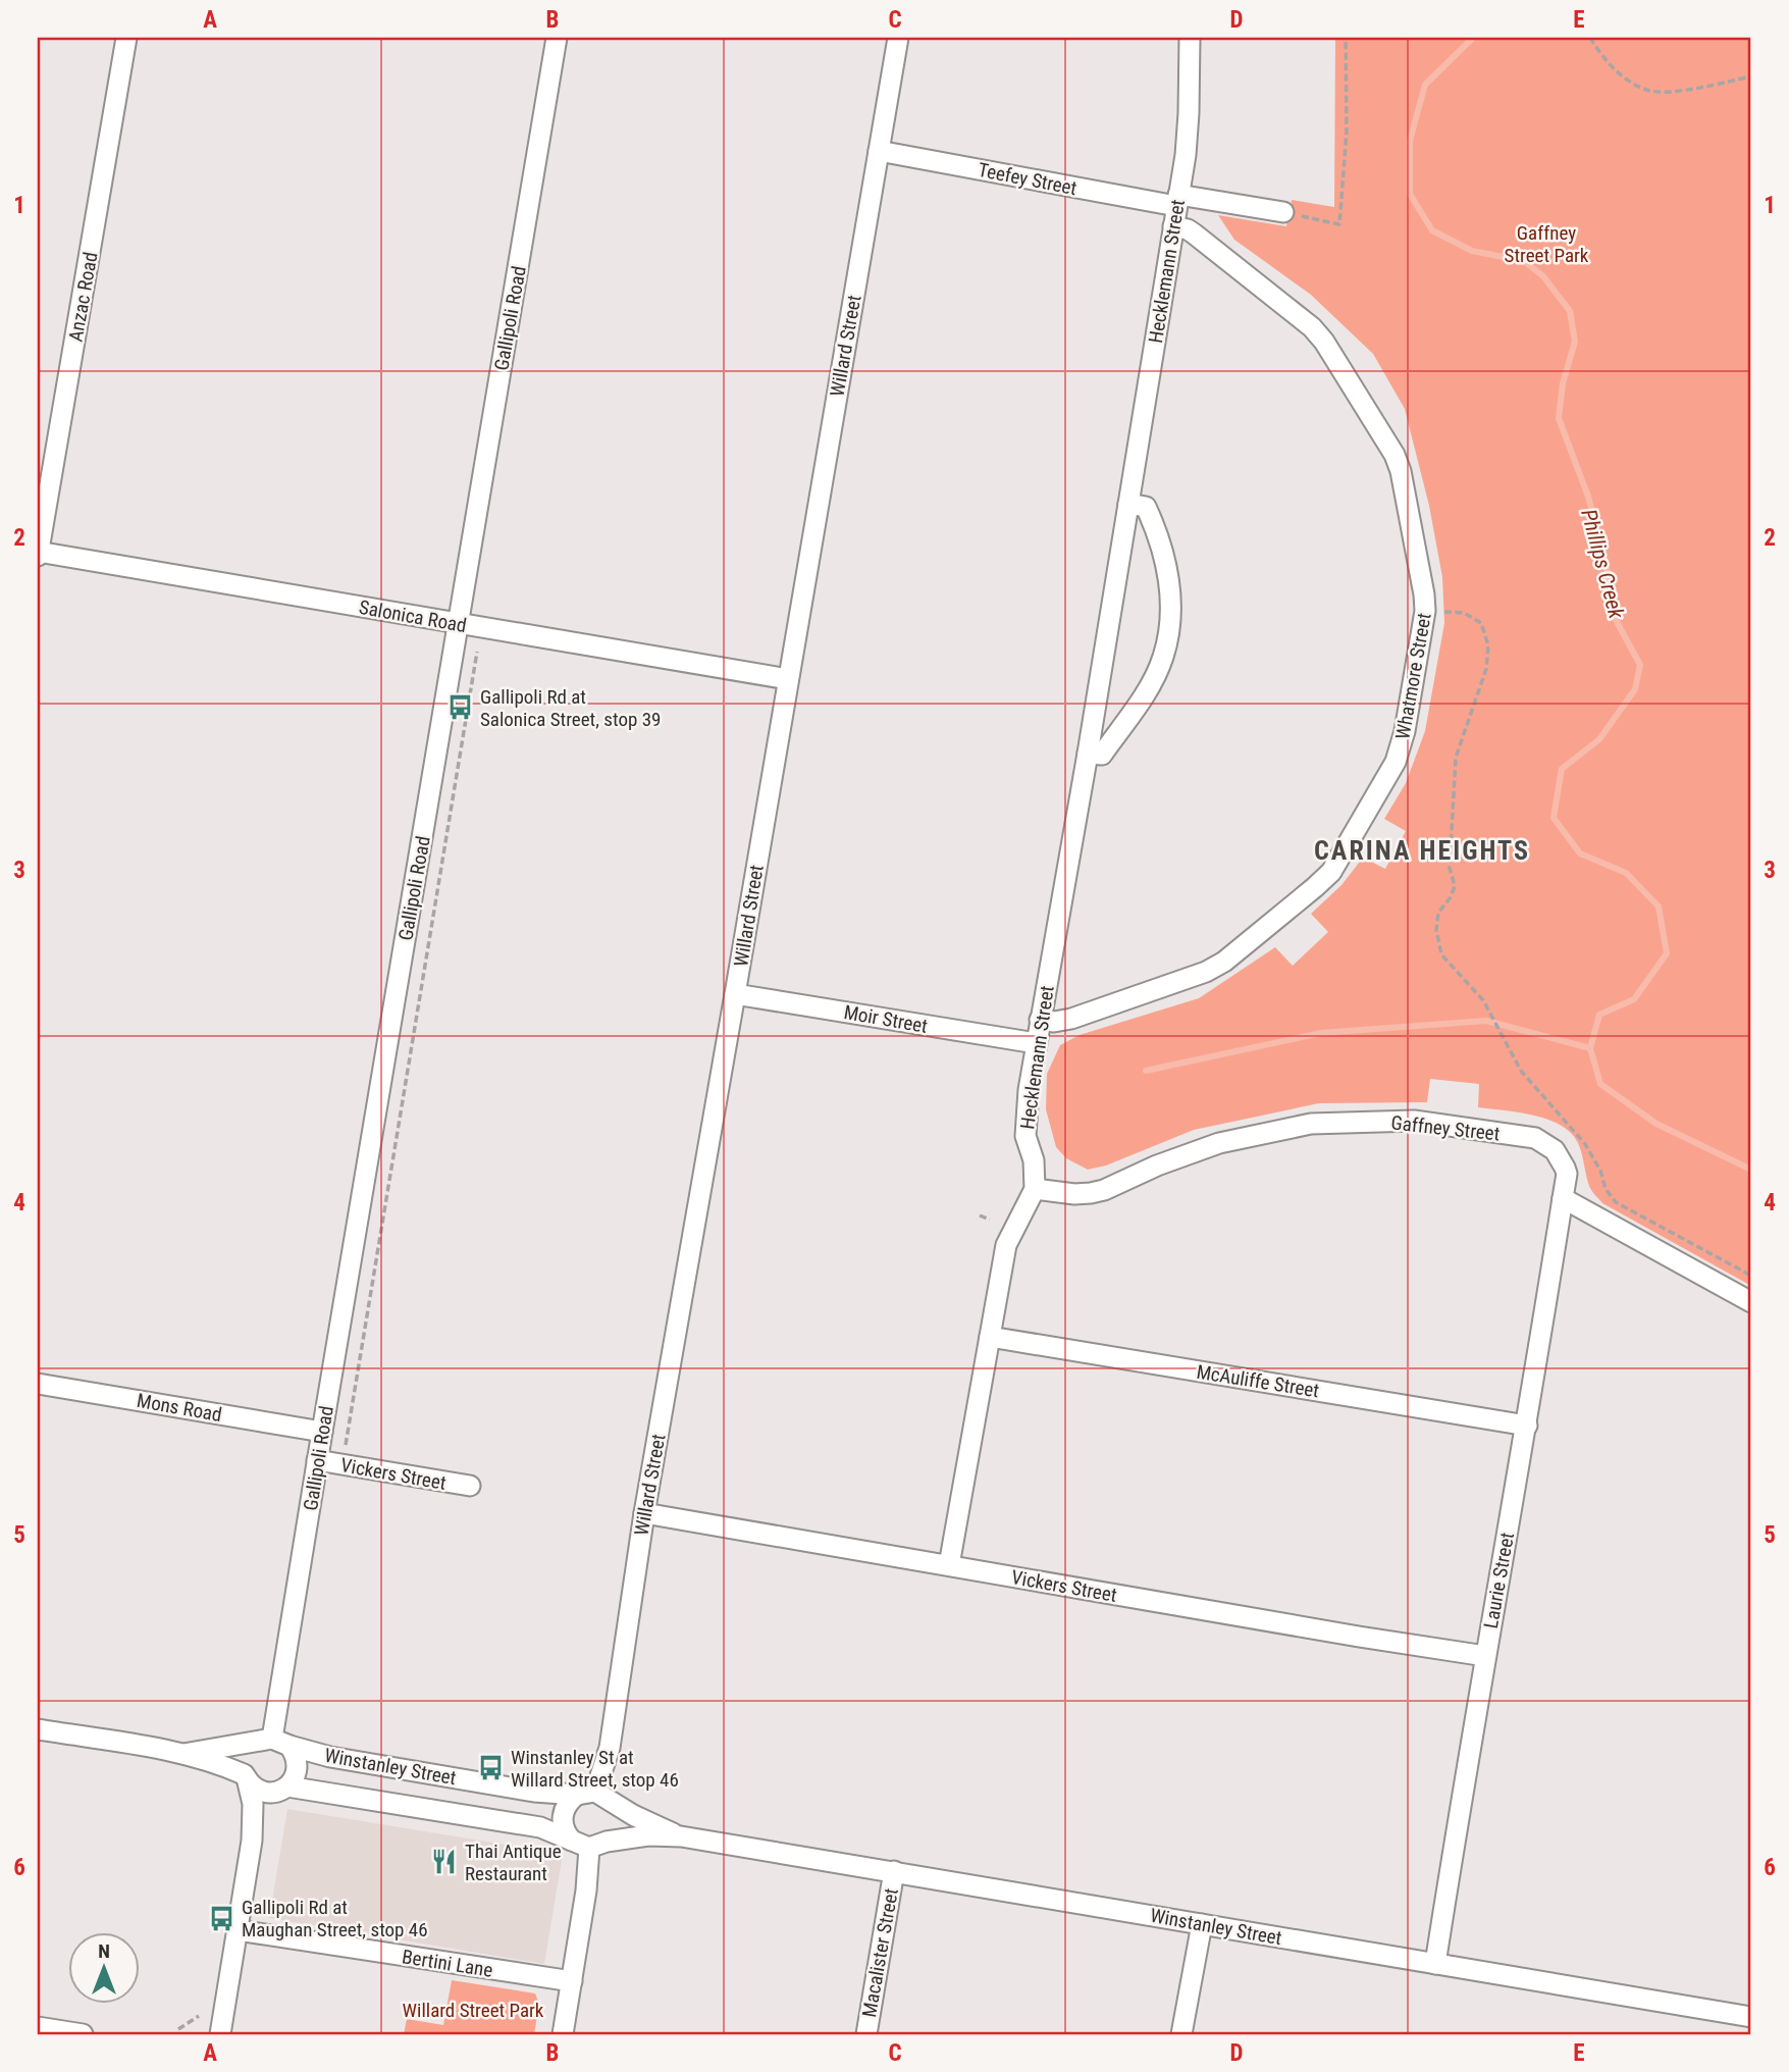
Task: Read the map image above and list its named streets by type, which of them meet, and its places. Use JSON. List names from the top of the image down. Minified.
{"streets":{"street":["Teefey Street","Hecklemann Street","Anzac Road","Gallipoli Road","Willard Street","Salonica Road","Whatmore Street","Moir Street","Gaffney Street","McAuliffe Street","Mons Road","Vickers Street","Laurie Street","Winstanley Street","Macalister Street","Bertini Lane"]},"crossings":[["Teefey Street","Hecklemann Street"],["Teefey Street","Willard Street"],["Hecklemann Street","Whatmore Street"],["Hecklemann Street","Moir Street"],["Hecklemann Street","Gaffney Street"],["Anzac Road","Salonica Road"],["Gallipoli Road","Salonica Road"],["Gallipoli Road","Mons Road"],["Gallipoli Road","Vickers Street"],["Gallipoli Road","Winstanley Street"],["Willard Street","Salonica Road"],["Willard Street","Moir Street"],["Willard Street","Vickers Street"],["Willard Street","Winstanley Street"],["Gaffney Street","Laurie Street"],["McAuliffe Street","Laurie Street"],["Vickers Street","Laurie Street"],["Laurie Street","Winstanley Street"],["Winstanley Street","Macalister Street"]],"districts":["CARINA HEIGHTS"],"water":["Phillips Creek"],"parks":["Gaffney Street Park","Willard Street Park"],"places":{"bus stop":["Gallipoli Rd at Salonica Street, stop 39","Winstanley St at Willard Street, stop 46","Gallipoli Rd at Maughan Street, stop 46"],"restaurant":["Thai Antique Restaurant"]},"north":"top","grid":{"columns":["A","B","C","D","E"],"rows":["1","2","3","4","5","6"]}}
